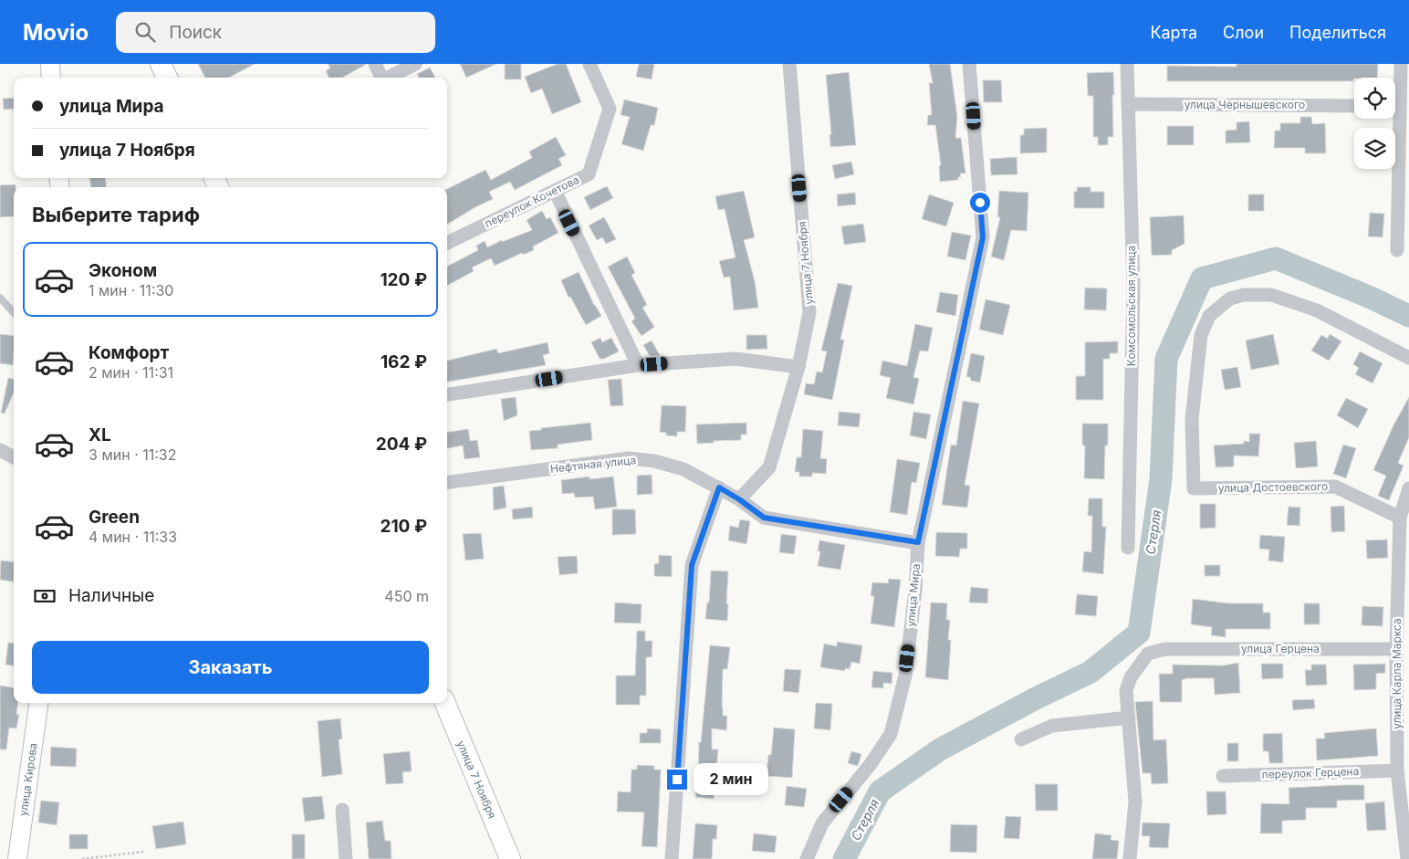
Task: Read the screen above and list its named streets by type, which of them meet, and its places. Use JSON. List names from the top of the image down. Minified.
{"streets":{"main road":["улица 7 Ноября"],"street":["улица Чернышевского","переулок Кочетова","Комсомольская улица","Нефтяная улица","улица Достоевского","улица Мира","улица Герцена","улица Карла Маркса","переулок Герцена","улица Кирова"]},"crossings":[["улица Чернышевского","Комсомольская улица"],["улица 7 Ноября","Нефтяная улица"],["Нефтяная улица","улица Мира"],["улица Достоевского","улица Карла Маркса"],["улица Герцена","улица Карла Маркса"],["улица Карла Маркса","переулок Герцена"]],"water":["Стерля"],"page":{"header":"Movio","search":"Поиск","nav":["Карта","Слои","Поделиться"],"banner":["улица Мира","улица 7 Ноября"],"heading":"Выберите тариф","list":[{"name":"Эконом","note":"1 мин · 11:30","value":"120 ₽"},{"name":"Комфорт","note":"2 мин · 11:31","value":"162 ₽"},{"name":"XL","note":"3 мин · 11:32","value":"204 ₽"},{"name":"Green","note":"4 мин · 11:33","value":"210 ₽"}],"pay":["Наличные","450 m"],"buttons":"Заказать","bubble":"2 мин"}}
